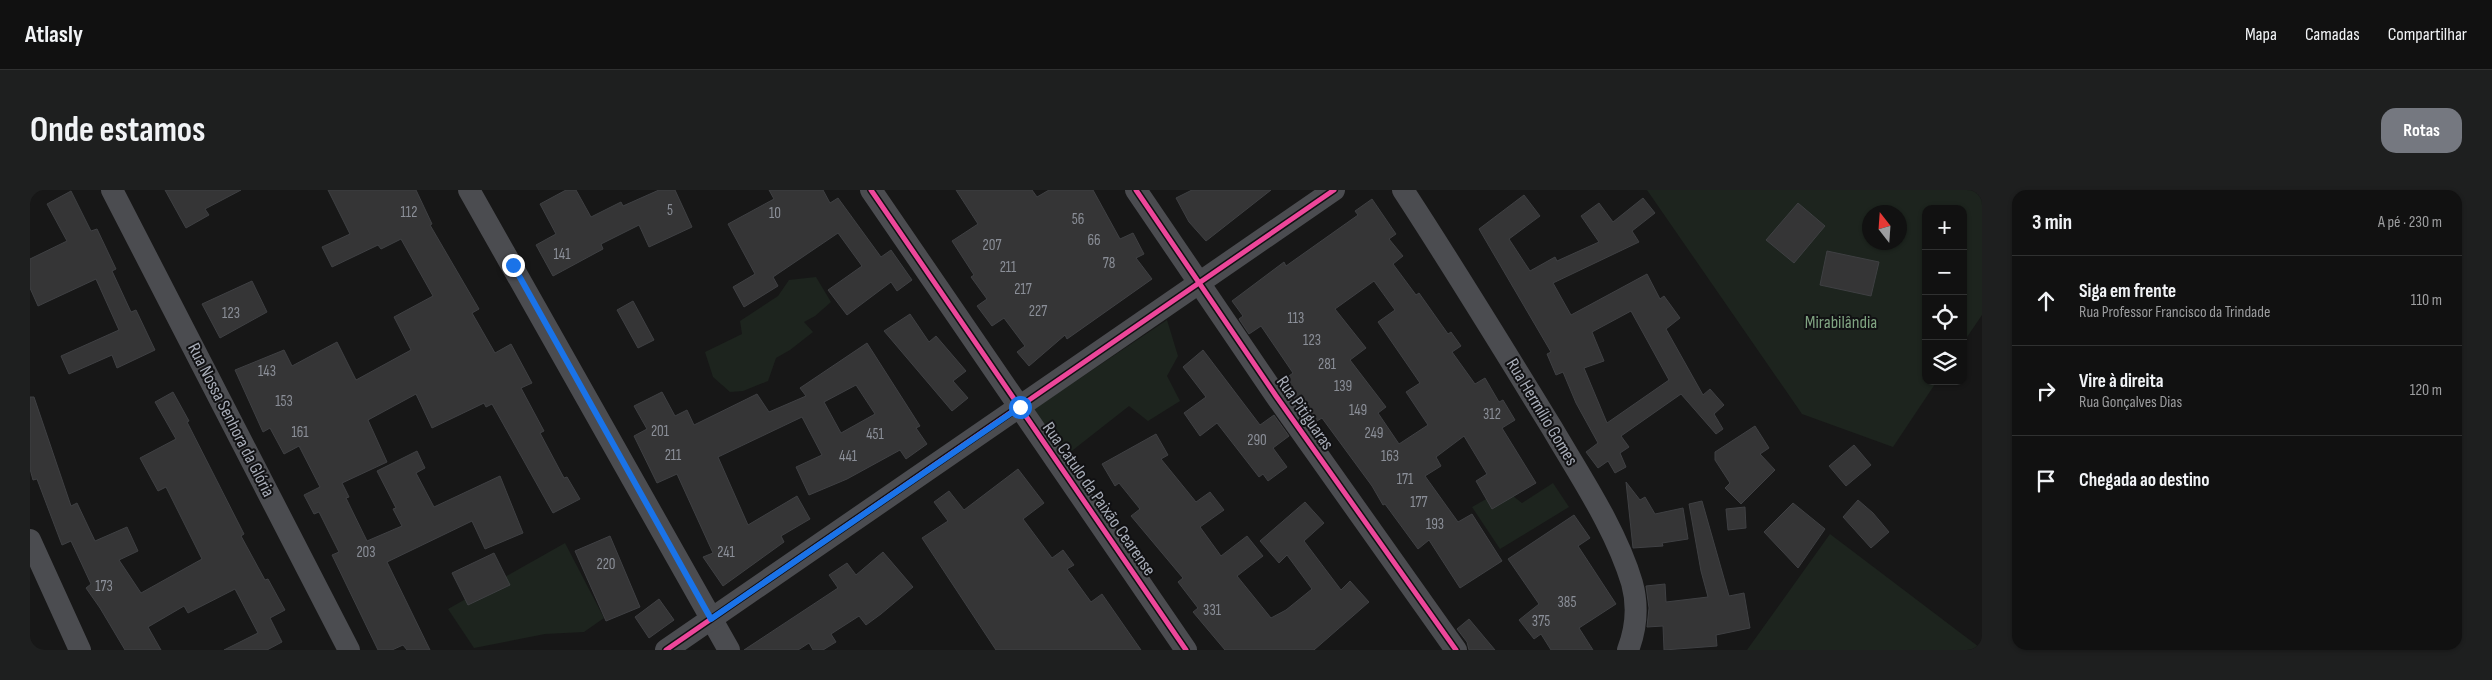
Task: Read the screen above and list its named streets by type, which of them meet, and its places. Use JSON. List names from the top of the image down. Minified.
{"streets":{"street":["Rua Hermílio Gomes","Rua Pitiguaras","Rua Nossa Senhora da Glória","Rua Catulo da Paixão Cearense"]},"parks":["Mirabilândia"],"house_numbers":["5","112","10","56","66","207","141","78","211","217","227","123","113","123","281","143","139","153","149","312","201","161","249","451","290","211","441","163","171","177","193","203","241","220","173","385","331","375"],"north":"top","page":{"header":"Atlasly","nav":["Mapa","Camadas","Compartilhar"],"buttons":"Rotas","title":"Onde estamos","heading":["3 min","A pé · 230 m"],"map_buttons":["+","−"],"list":[["Siga em frente","Rua Professor Francisco da Trindade","110 m"],["Vire à direita","Rua Gonçalves Dias","120 m"],"Chegada ao destino"]}}
